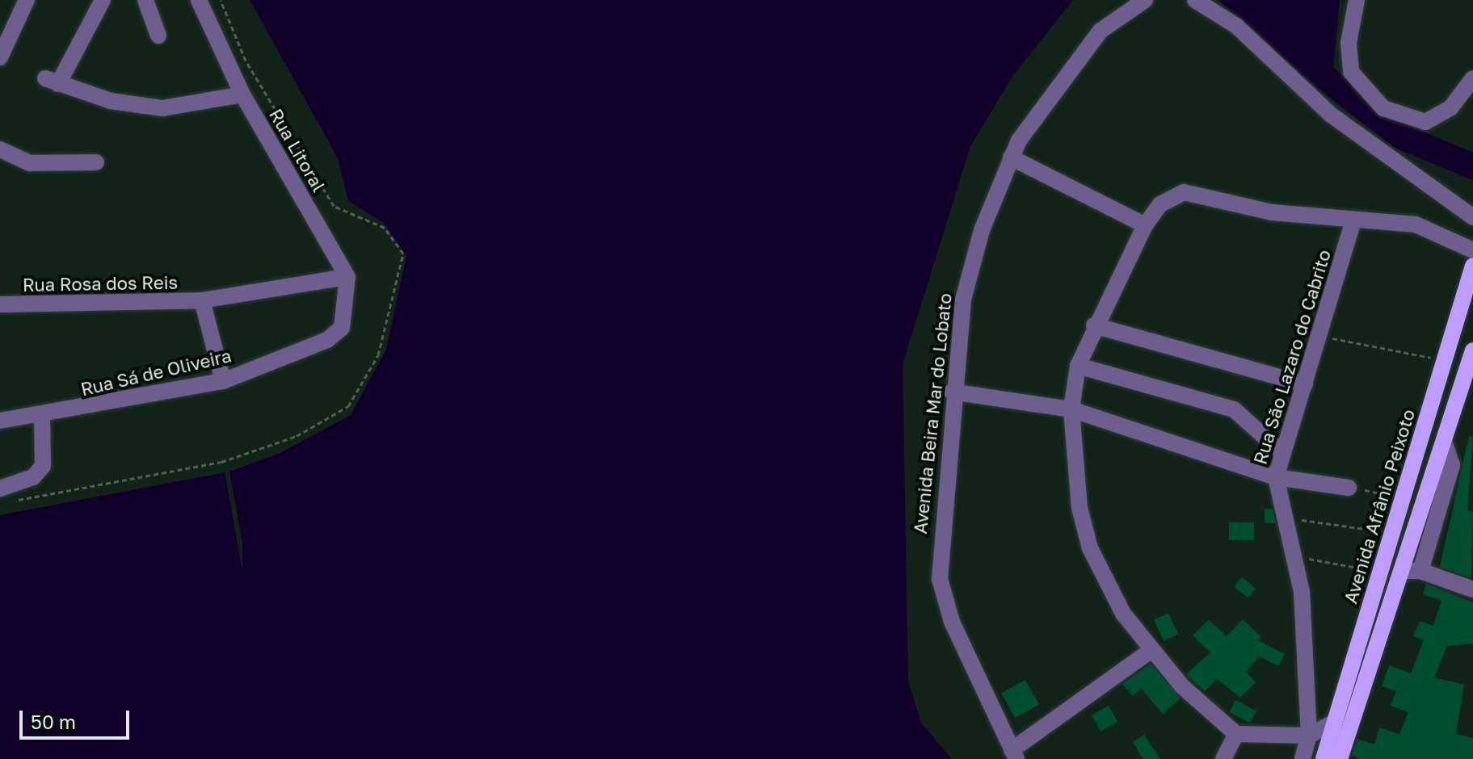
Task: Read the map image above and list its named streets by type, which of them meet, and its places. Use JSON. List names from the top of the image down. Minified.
{"streets":{"main road":["Avenida Afrânio Peixoto"],"street":["Rua Litoral","Rua Rosa dos Reis","Rua São Lazaro do Cabrito","Rua Sá de Oliveira","Avenida Beira Mar do Lobato"]},"crossings":[["Rua Litoral","Rua Rosa dos Reis"],["Rua Litoral","Rua Sá de Oliveira"],["Rua Rosa dos Reis","Rua Sá de Oliveira"]],"scale_bar":"50 m"}
